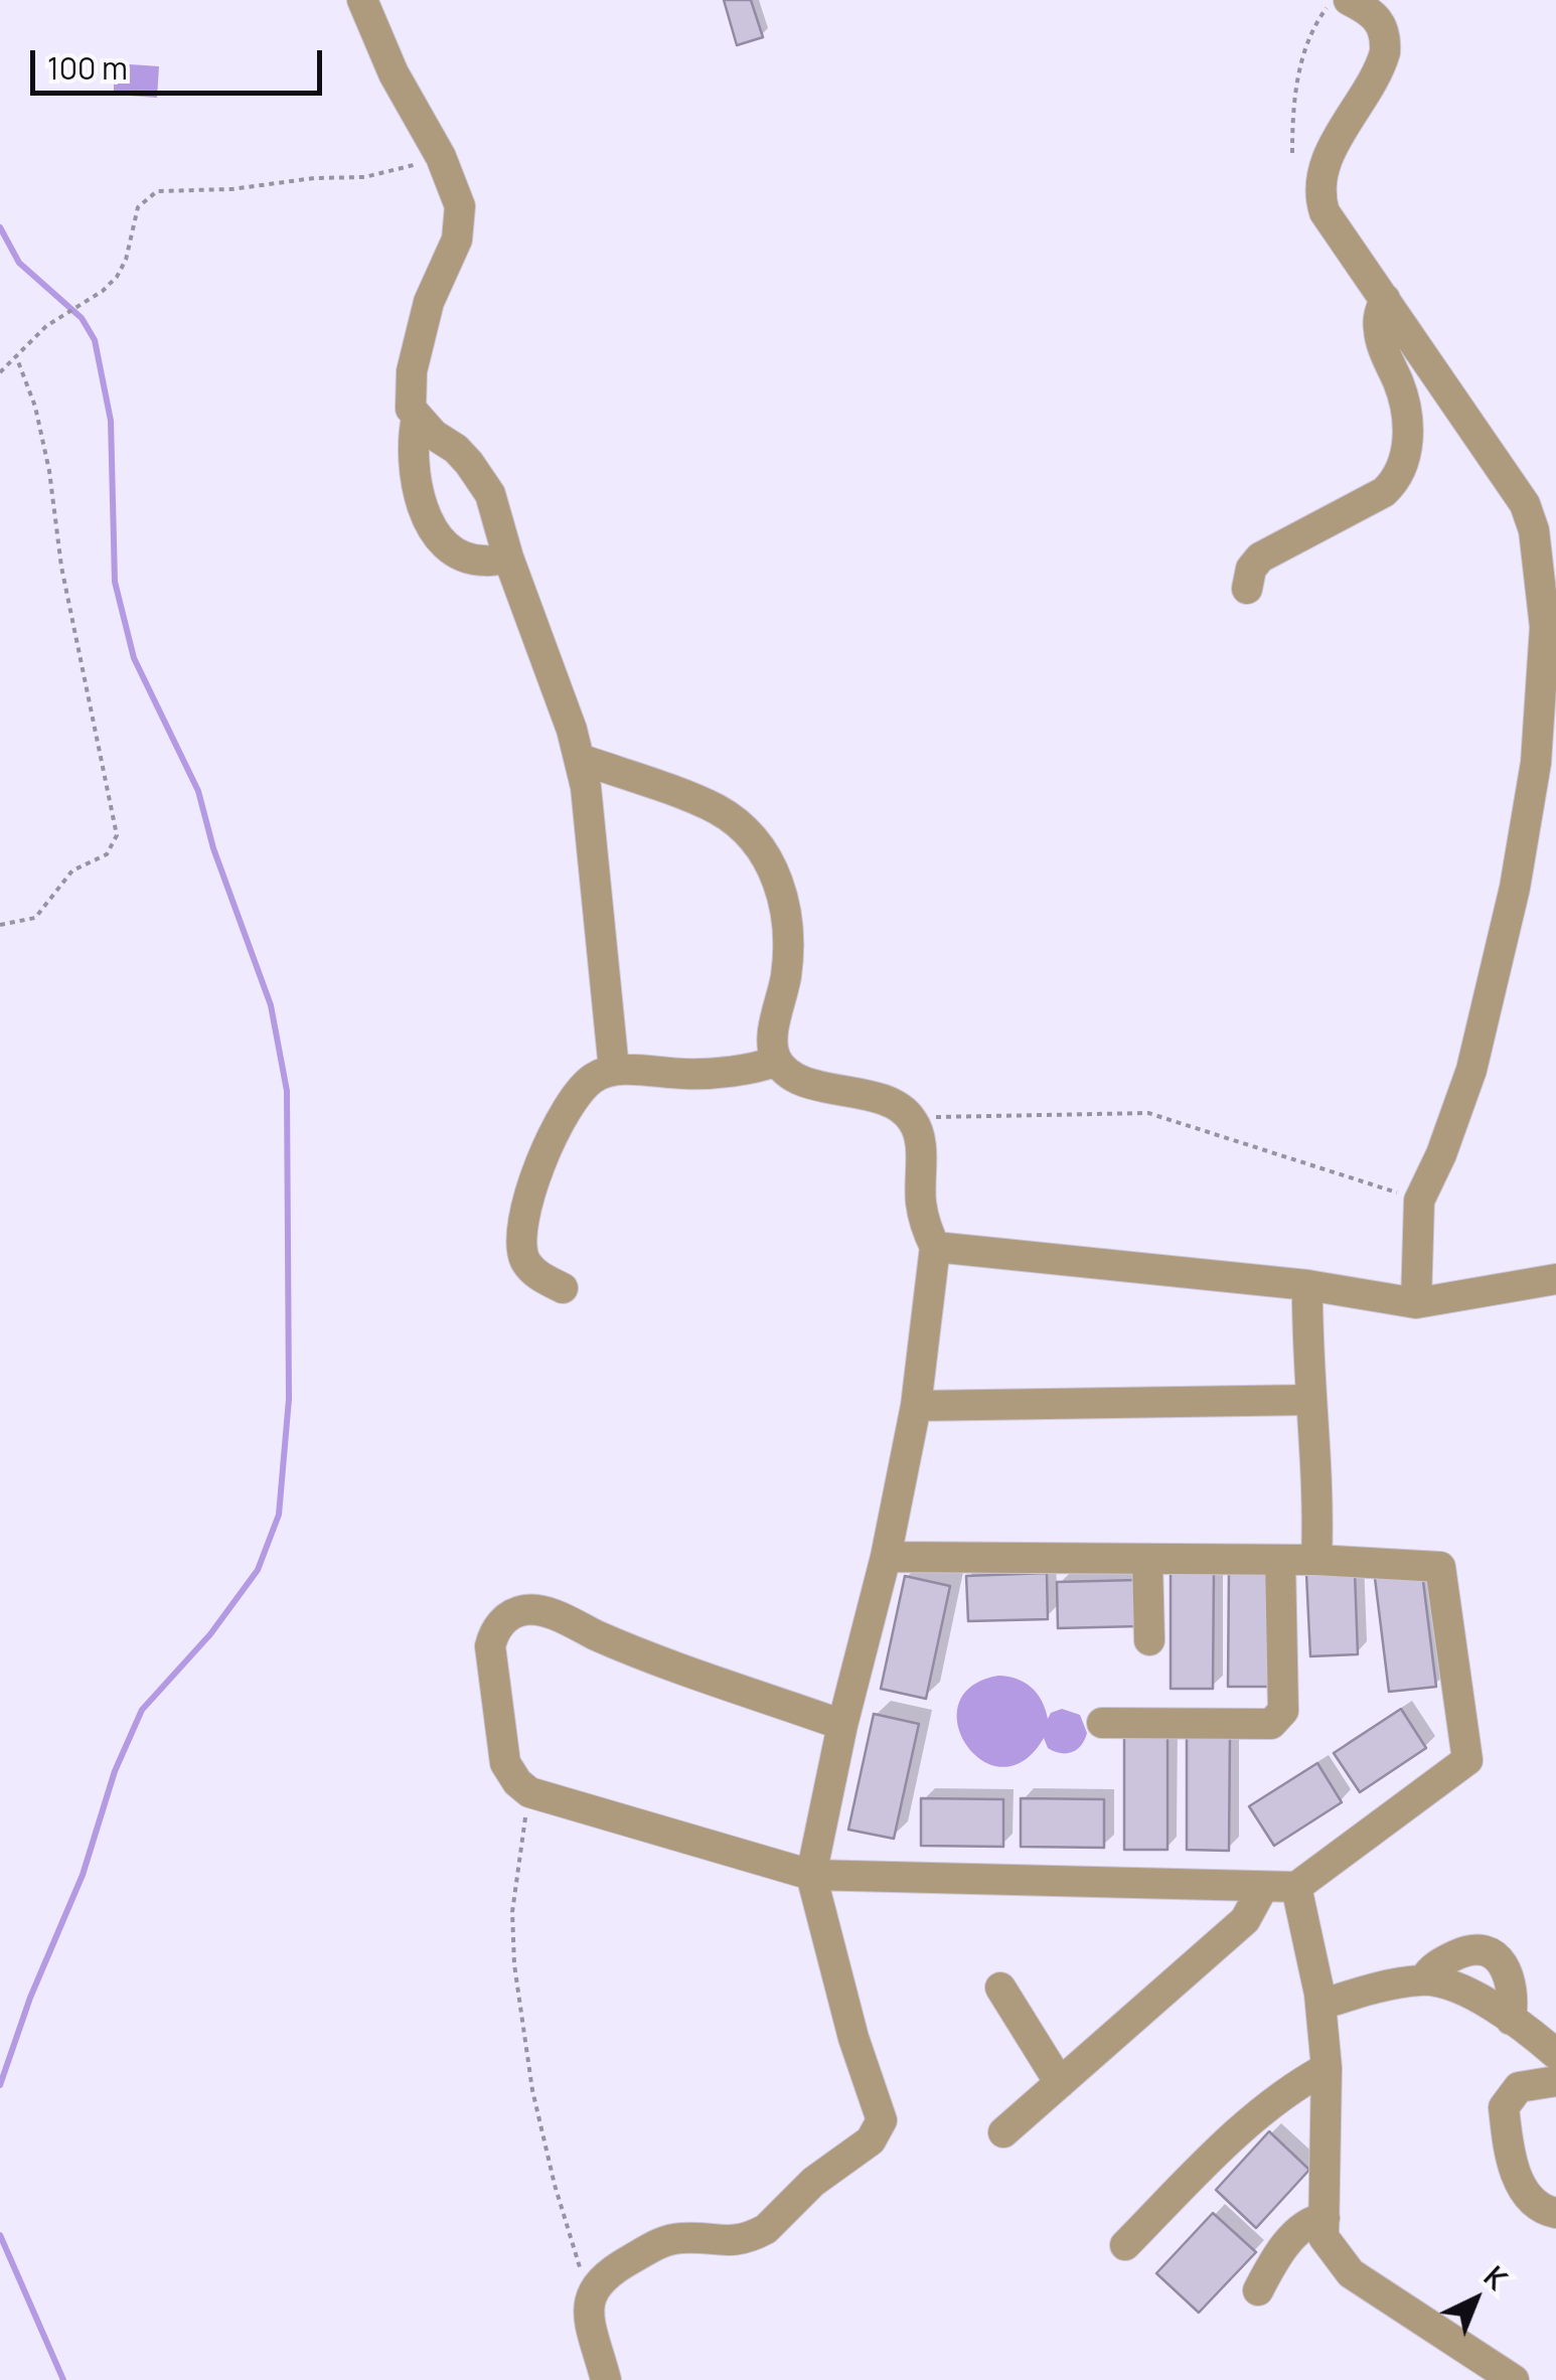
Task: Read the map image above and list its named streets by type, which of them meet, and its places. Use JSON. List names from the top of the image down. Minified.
{"scale_bar":"100 m","north":"top right"}
